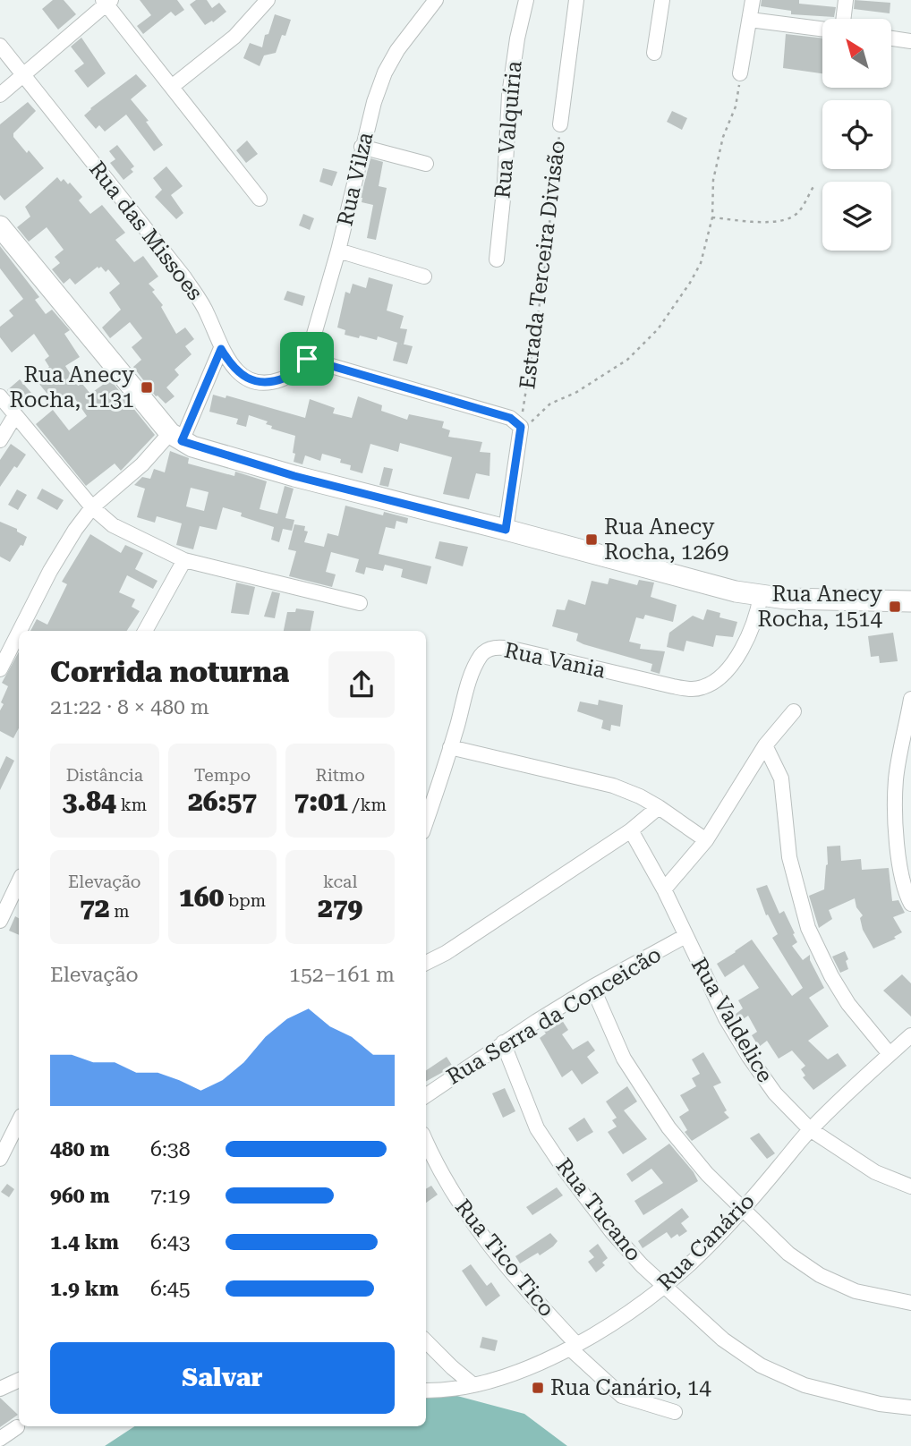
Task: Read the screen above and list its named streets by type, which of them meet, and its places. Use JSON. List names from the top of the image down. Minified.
{"streets":{"street":["Rua Valquíria","Rua Vilza","Rua das Missoes","Estrada Terceira Divisão","Rua Vania","Rua Serra da Conceicão","Rua Valdelice","Rua Tucano","Rua Canário","Rua Tico Tico"]},"crossings":[["Rua Vilza","Rua das Missoes"],["Rua Serra da Conceicão","Rua Valdelice"],["Rua Serra da Conceicão","Rua Tucano"],["Rua Valdelice","Rua Canário"],["Rua Tucano","Rua Canário"],["Rua Canário","Rua Tico Tico"]],"places":{"transit":["Rua Anecy Rocha, 1131","Rua Anecy Rocha, 1269","Rua Anecy Rocha, 1514","Rua Canário, 14"]},"north":"top left","page":{"heading":["Corrida noturna","21:22 · 8 × 480 m"],"stats":[["Distância","3.84 km"],["Tempo","26:57"],["Ritmo","7:01 /km"],["Elevação","72 m"],["160 bpm"],["kcal","279"]],"chart":["Elevação","152–161 m"],"list":[{"name":"480 m","note":"6:38"},{"name":"960 m","note":"7:19"},{"name":"1.4 km","note":"6:43"},{"name":"1.9 km","note":"6:45"}],"buttons":"Salvar"}}
